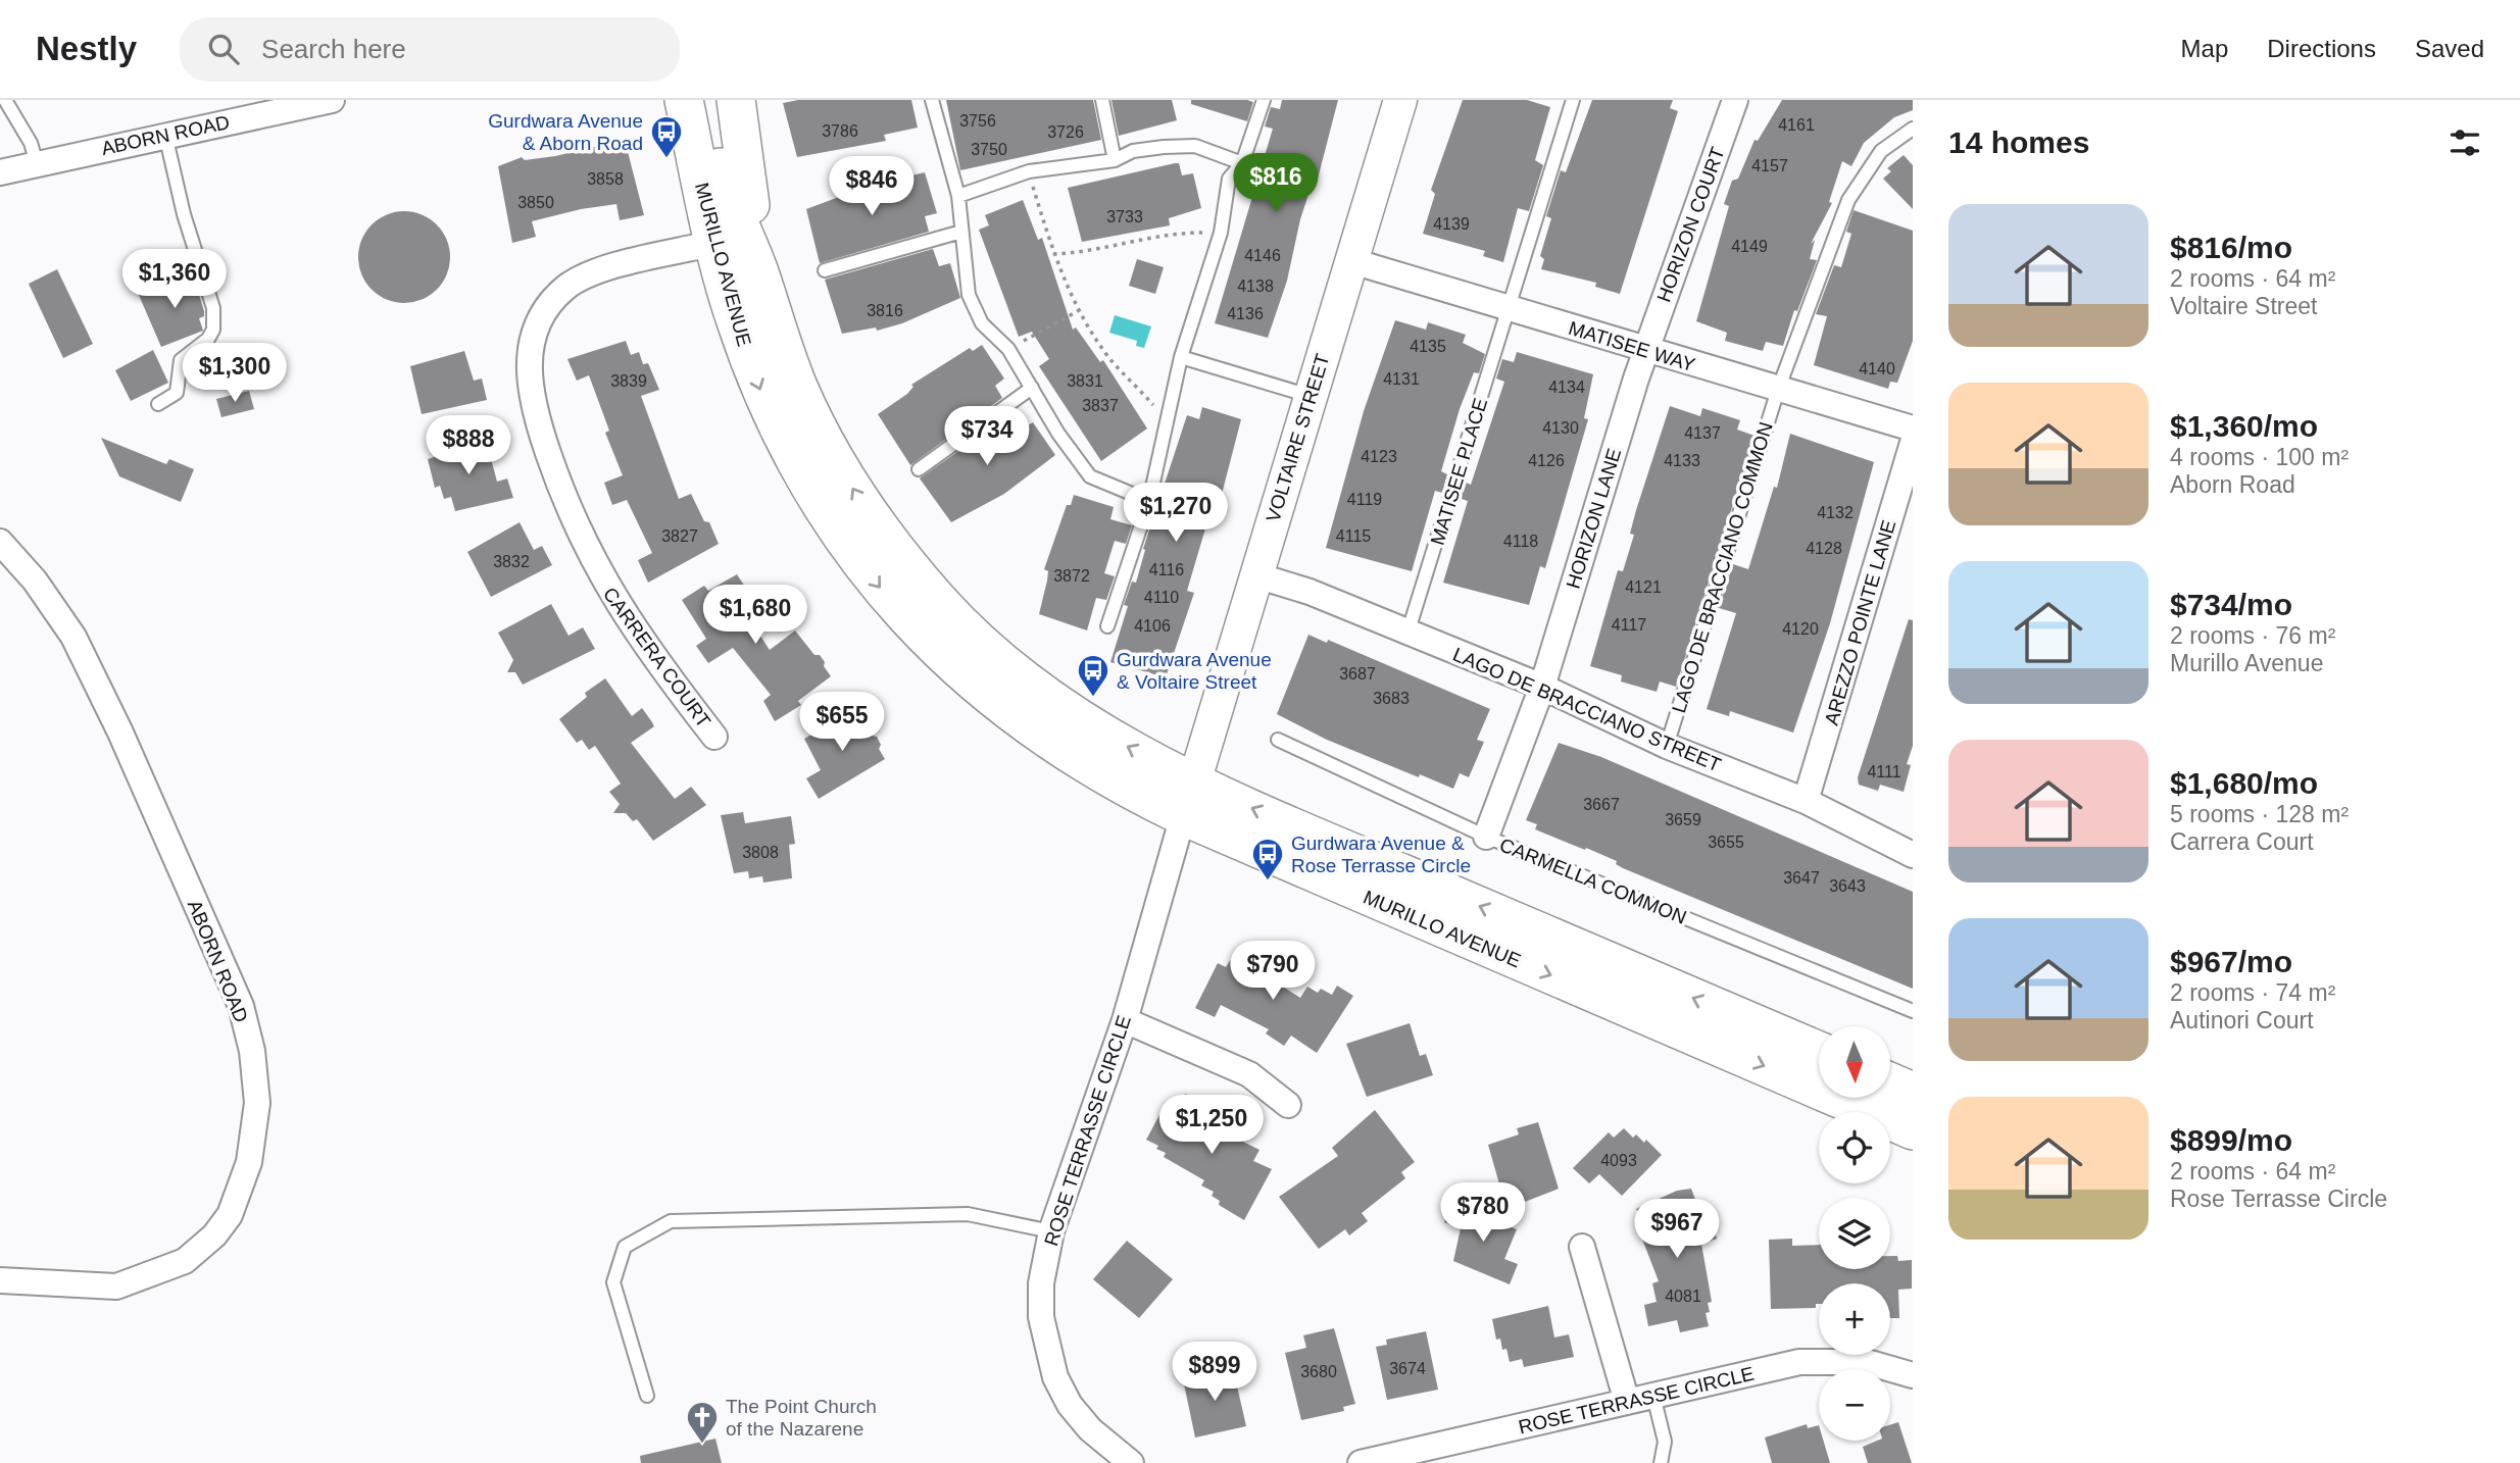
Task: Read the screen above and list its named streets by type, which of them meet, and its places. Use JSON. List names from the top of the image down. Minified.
{"streets":{"main road":["MURILLO AVENUE"],"street":["ABORN ROAD","HORIZON COURT","MATISEE WAY","VOLTAIRE STREET","HORIZON LANE","AREZZO POINTE LANE","CARRERA COURT","LAGO DE BRACCIANO STREET","ROSE TERRASSE CIRCLE"],"lane":["MATISEE PLACE","LAGO DE BRACCIANO COMMON","CARMELLA COMMON"]},"crossings":[["HORIZON COURT","MATISEE WAY"],["HORIZON COURT","HORIZON LANE"],["MURILLO AVENUE","VOLTAIRE STREET"],["MURILLO AVENUE","CARRERA COURT"],["MURILLO AVENUE","ROSE TERRASSE CIRCLE"],["MATISEE WAY","VOLTAIRE STREET"],["MATISEE WAY","MATISEE PLACE"],["MATISEE WAY","HORIZON LANE"],["MATISEE WAY","LAGO DE BRACCIANO COMMON"],["VOLTAIRE STREET","LAGO DE BRACCIANO STREET"],["VOLTAIRE STREET","ROSE TERRASSE CIRCLE"],["MATISEE PLACE","LAGO DE BRACCIANO STREET"],["HORIZON LANE","LAGO DE BRACCIANO STREET"],["HORIZON LANE","CARMELLA COMMON"],["LAGO DE BRACCIANO COMMON","LAGO DE BRACCIANO STREET"],["AREZZO POINTE LANE","LAGO DE BRACCIANO STREET"]],"places":{"bus stop":["Gurdwara Avenue & Aborn Road","Gurdwara Avenue & Voltaire Street","Gurdwara Avenue & Rose Terrasse Circle"],"church":["The Point Church of the Nazarene"]},"house_numbers":["3756","4161","3786","3726","3750","4157","3858","3850","3733","4139","4149","4146","4138","3816","4136","4135","4140","4131","3839","3831","4134","3837","4130","4137","4123","4126","4133","4119","4132","3827","4115","4118","4128","3832","4116","3872","4121","4110","4117","4106","4120","3687","3683","4111","3667","3659","3655","3808","3647","3643","4093","4081","3674","3680"],"north":"bottom","page":{"header":"Nestly","search":"Search here","nav":["Map","Directions","Saved"],"heading":"14 homes","price":["$816","$846","$1,360","$1,300","$734","$888","$1,270","$1,680","$655","$790","$1,250","$780","$967","$899"],"list":[{"name":"$816/mo","note":"2 rooms · 64 m² · Voltaire Street"},{"name":"$1,360/mo","note":"4 rooms · 100 m² · Aborn Road"},{"name":"$734/mo","note":"2 rooms · 76 m² · Murillo Avenue"},{"name":"$1,680/mo","note":"5 rooms · 128 m² · Carrera Court"},{"name":"$967/mo","note":"2 rooms · 74 m² · Autinori Court"},{"name":"$899/mo","note":"2 rooms · 64 m² · Rose Terrasse Circle"}],"map_buttons":["+","−"]}}
